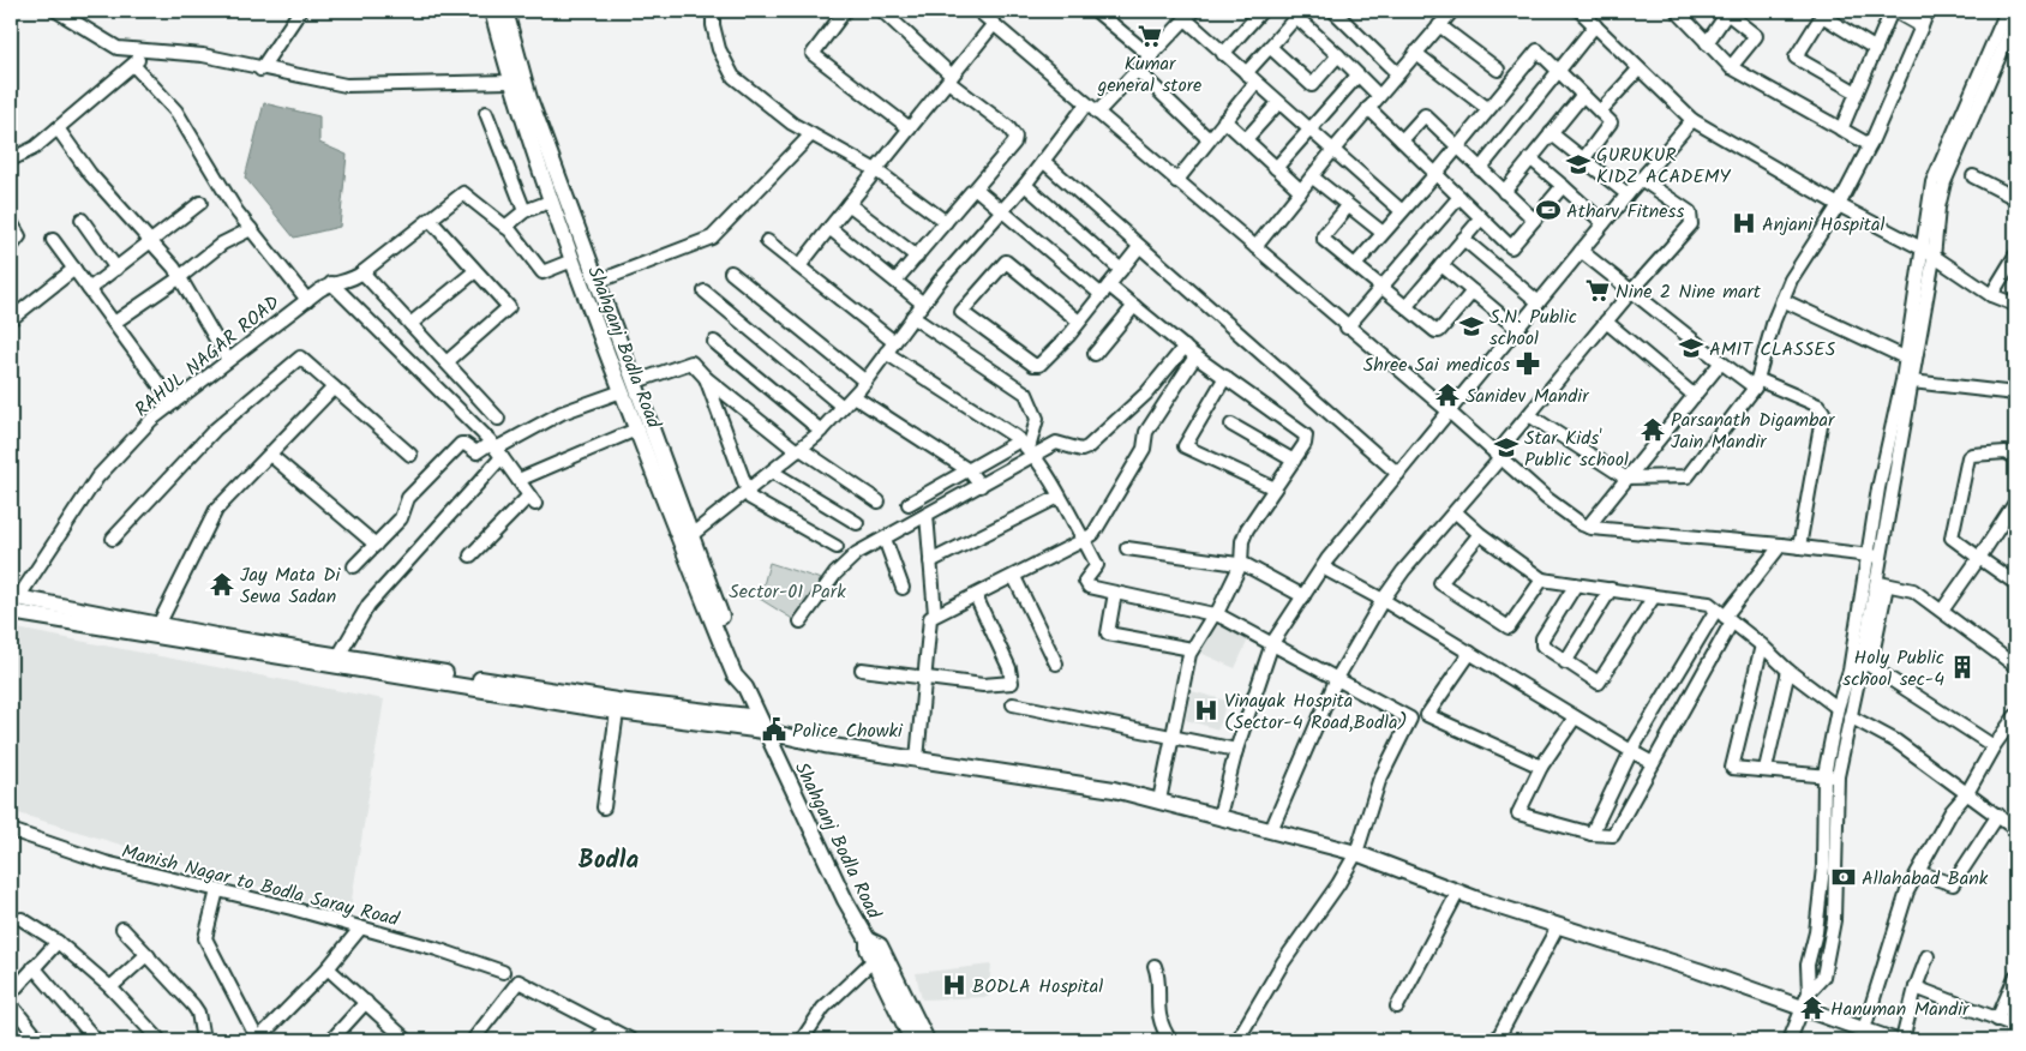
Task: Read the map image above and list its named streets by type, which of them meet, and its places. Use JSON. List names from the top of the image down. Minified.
{"streets":{"main road":["Shahganj Bodla Road"],"street":["RAHUL NAGAR ROAD","Manish Nagar to Bodla Saray Road"]},"districts":["Bodla"],"parks":["Sector-01 Park"],"places":{"supermarket":["Kumar general store","Nine 2 Nine mart"],"school or university":["GURUKUR KIDZ ACADEMY","S.N. Public school","AMIT CLASSES","Star Kids' Public school"],"sports":["Atharv Fitness"],"hospital":["Anjani Hospital","Vinayak Hospita (Sector-4 Road,Bodla)","BODLA Hospital"],"pharmacy":["Shree Sai medicos"],"temple":["Sanidev Mandir","Parsanath Digambar Jain Mandir","Jay Mata Di Sewa Sadan","Hanuman Mandir"],"building":["Holy Public school sec-4"],"public building":["Police Chowki"],"bank":["Allahabad Bank"]}}
